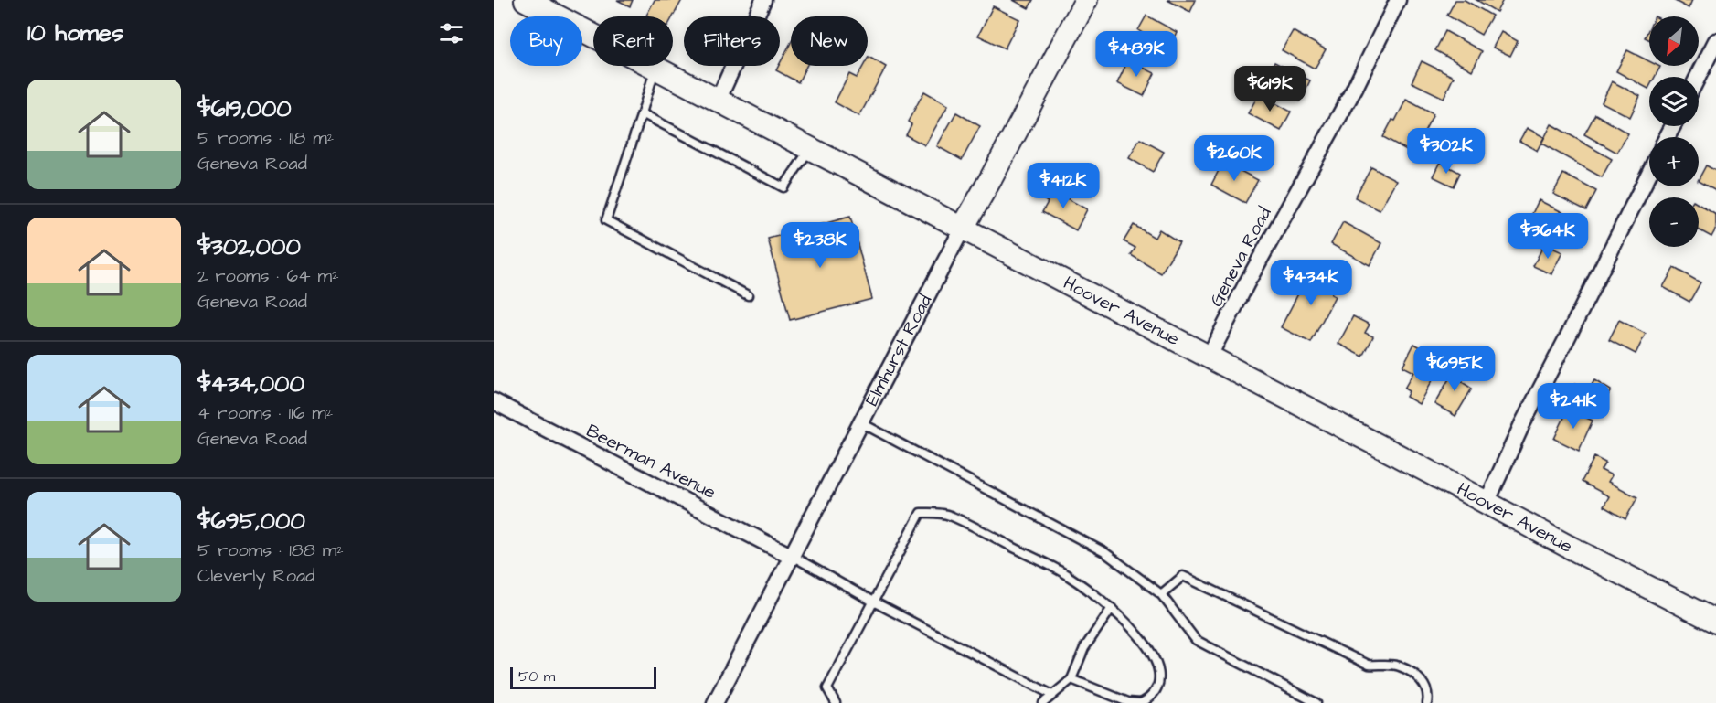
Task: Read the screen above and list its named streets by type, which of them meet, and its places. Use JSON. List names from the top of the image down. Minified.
{"streets":{"street":["Geneva Road","Hoover Avenue","Elmhurst Road","Beerman Avenue"]},"crossings":[["Geneva Road","Hoover Avenue"],["Hoover Avenue","Elmhurst Road"],["Elmhurst Road","Beerman Avenue"]],"scale_bar":"50 m","north":"bottom left","page":{"heading":"10 homes","map_buttons":["+","−"],"chip":["Buy","Rent","Filters","New"],"price":["$489K","$619K","$302K","$260K","$412K","$364K","$238K","$434K","$695K","$241K"],"list":[{"name":"$619,000","note":"5 rooms · 118 m² · Geneva Road"},{"name":"$302,000","note":"2 rooms · 64 m² · Geneva Road"},{"name":"$434,000","note":"4 rooms · 116 m² · Geneva Road"},{"name":"$695,000","note":"5 rooms · 188 m² · Cleverly Road"}],"scale":"50 m"}}
